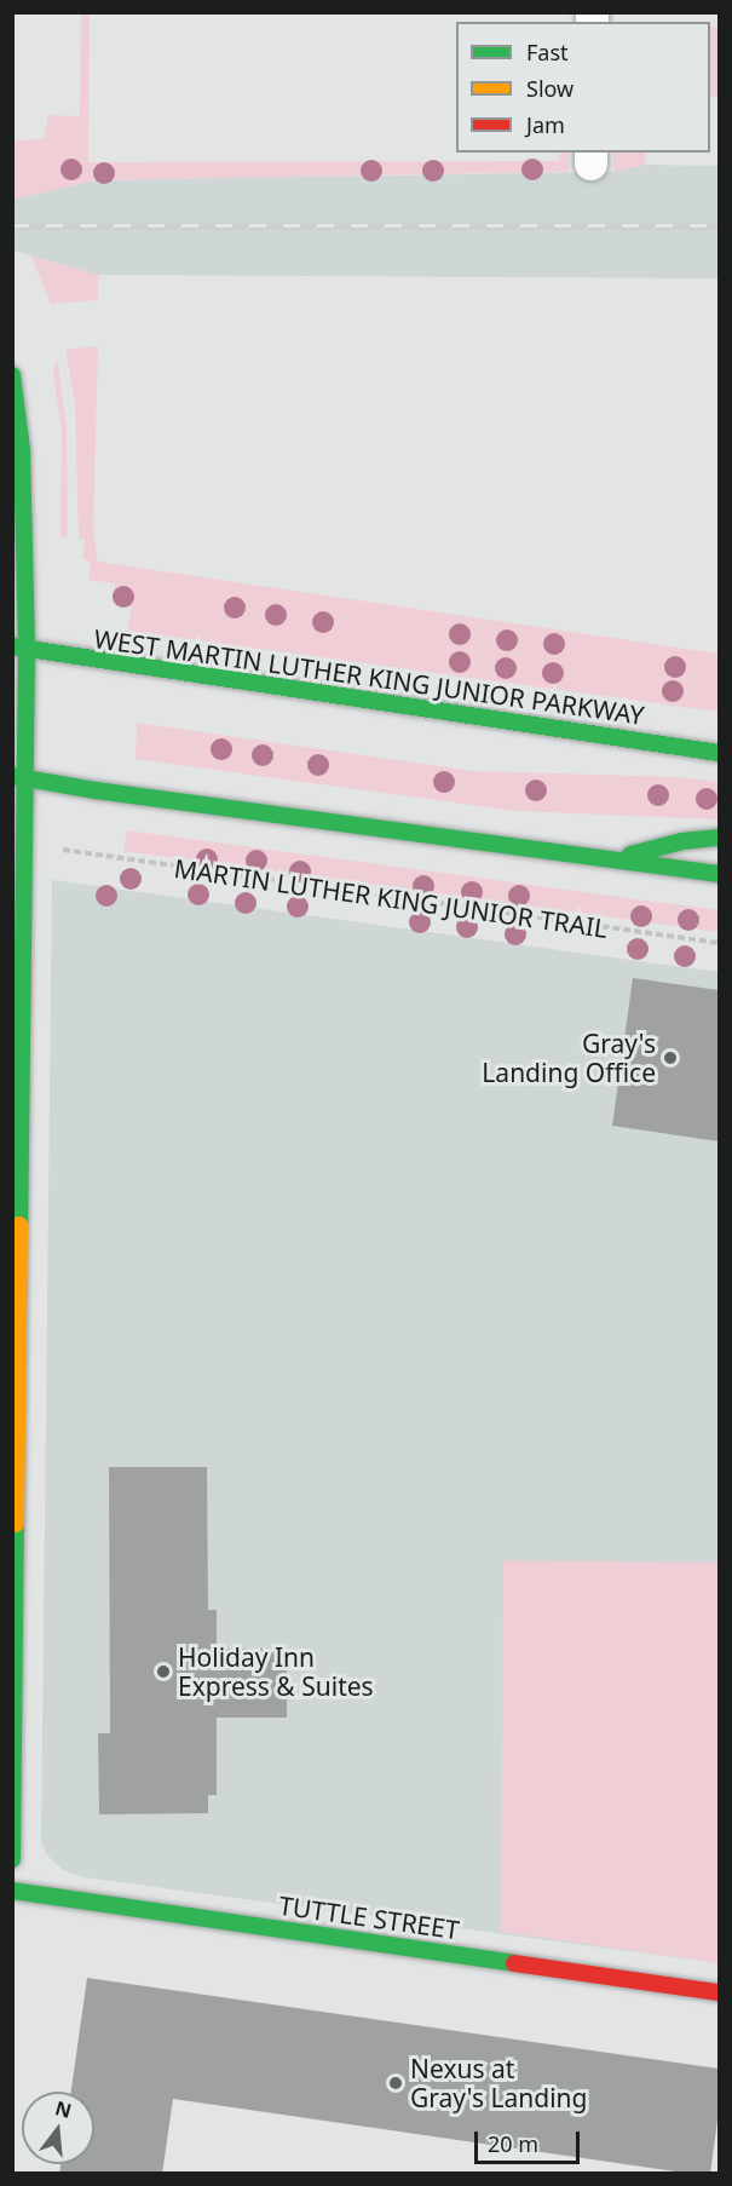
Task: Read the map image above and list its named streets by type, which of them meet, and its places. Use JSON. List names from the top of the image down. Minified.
{"streets":{"street":["WEST MARTIN LUTHER KING JUNIOR PARKWAY","TUTTLE STREET"],"path":["MARTIN LUTHER KING JUNIOR TRAIL"]},"places":["Gray's Landing Office","Holiday Inn Express & Suites","Nexus at Gray's Landing"],"legend":["Fast","Slow","Jam"],"scale_bar":"20 m","north":"top"}
